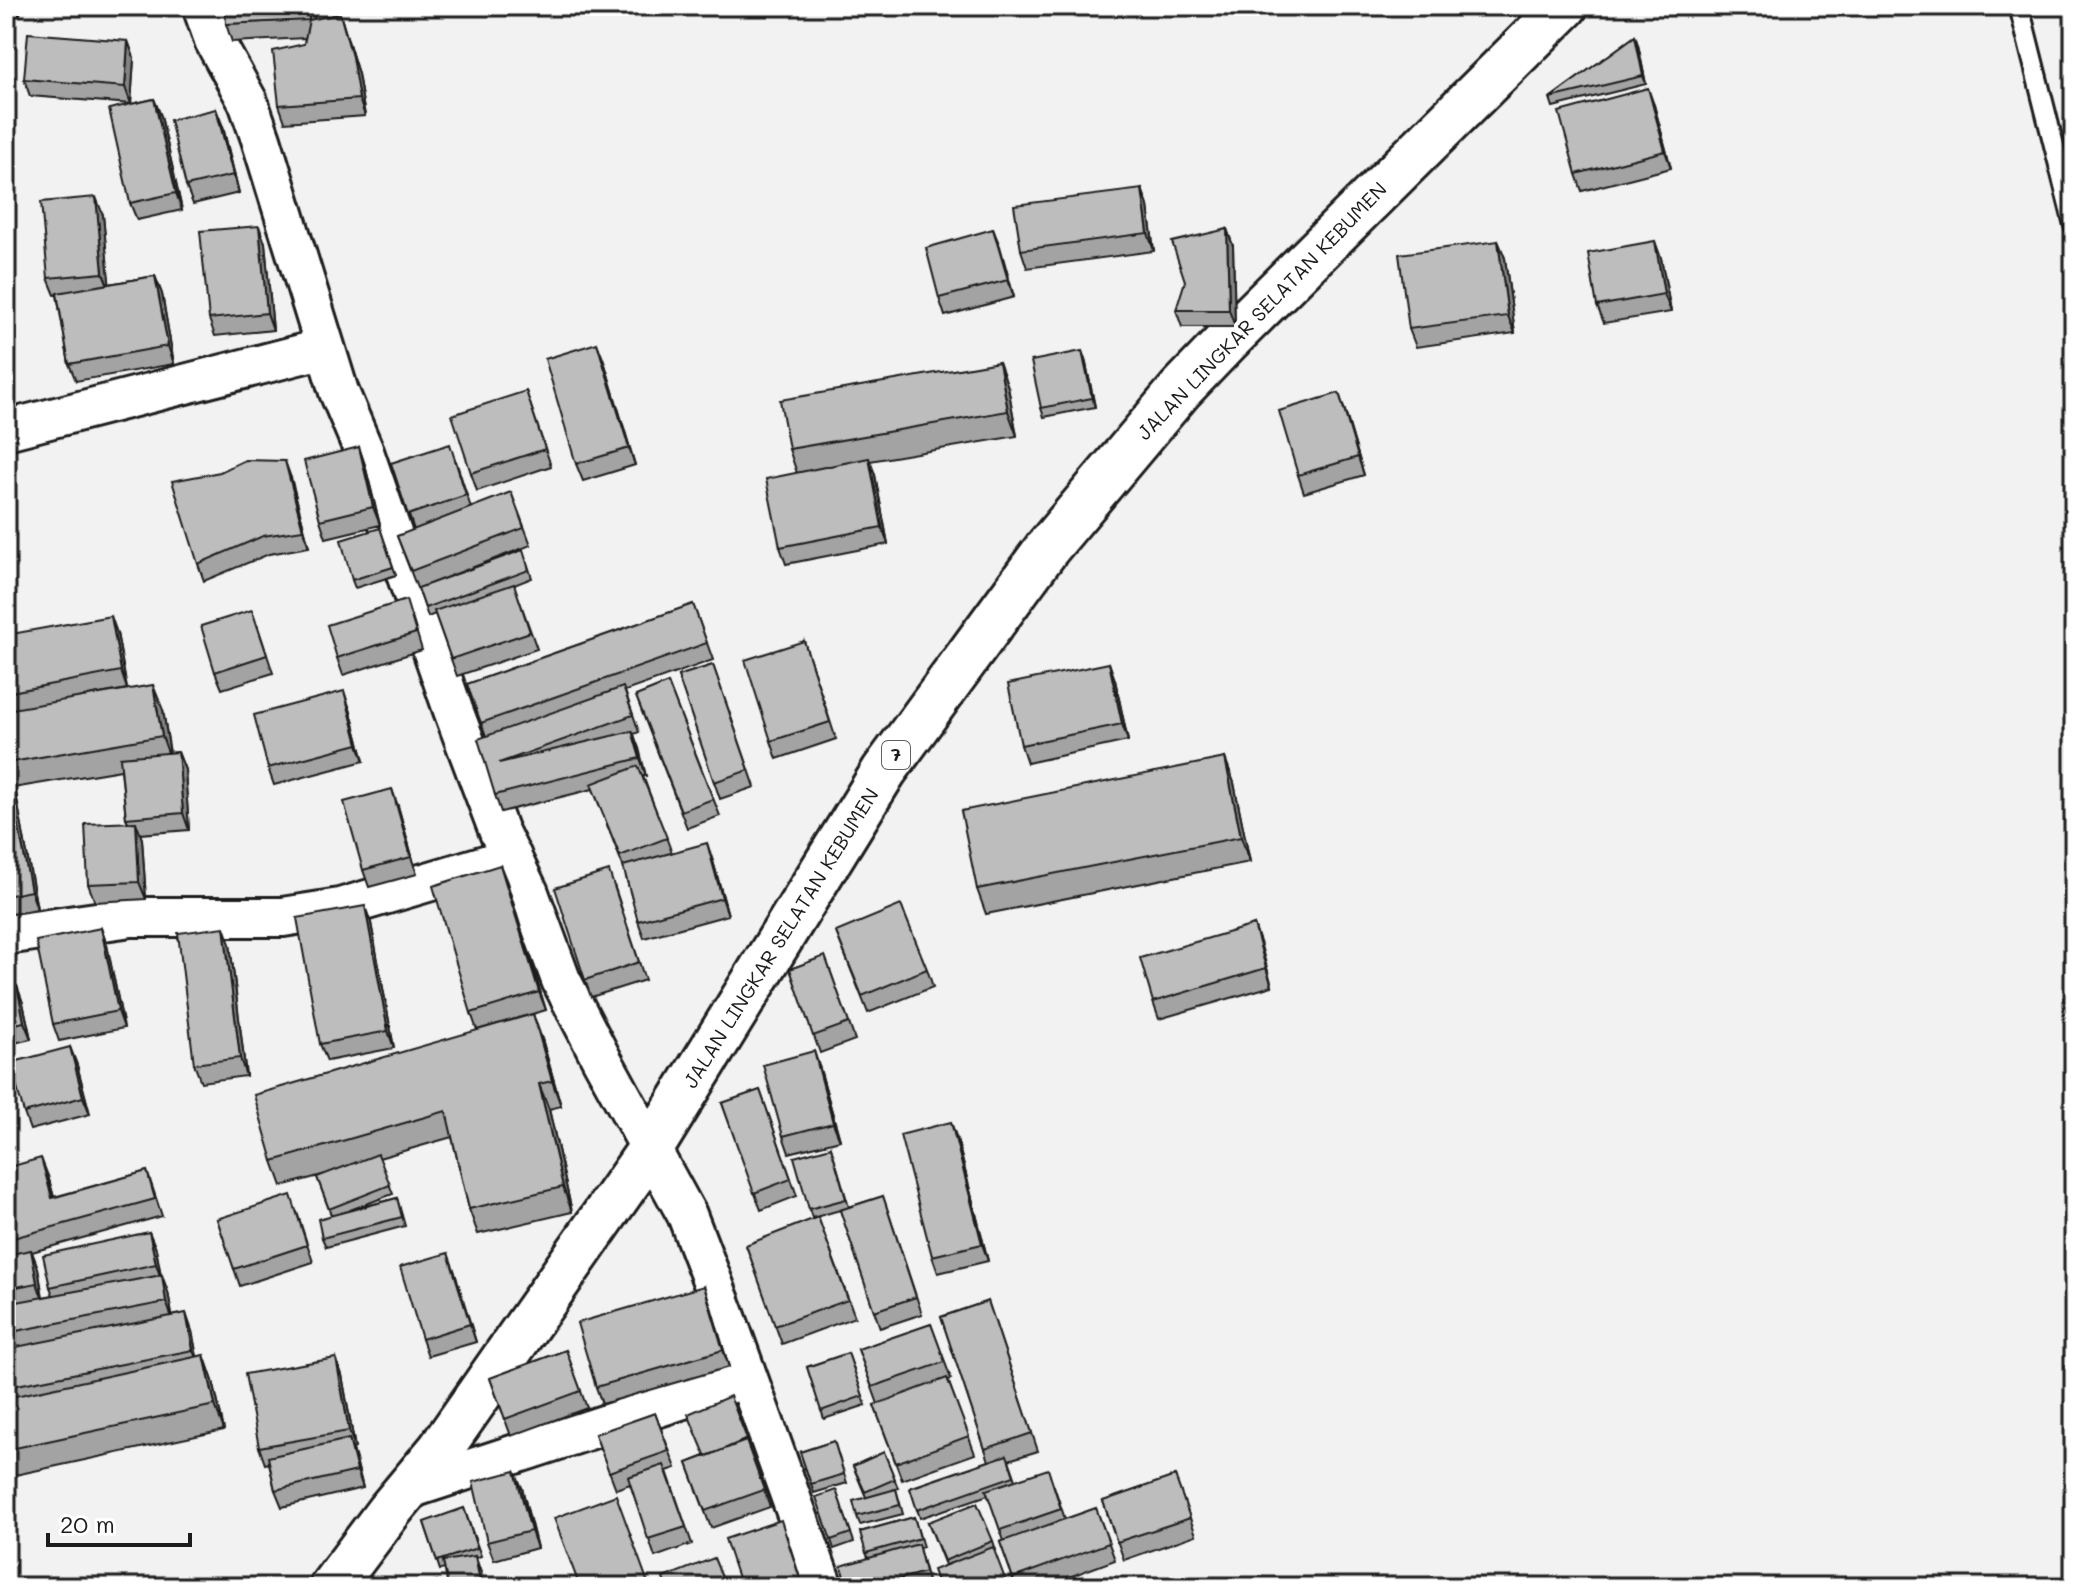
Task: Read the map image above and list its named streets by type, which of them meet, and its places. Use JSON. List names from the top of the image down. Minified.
{"streets":{"highway":["JALAN LINGKAR SELATAN KEBUMEN","7"]},"scale_bar":"20 m"}
